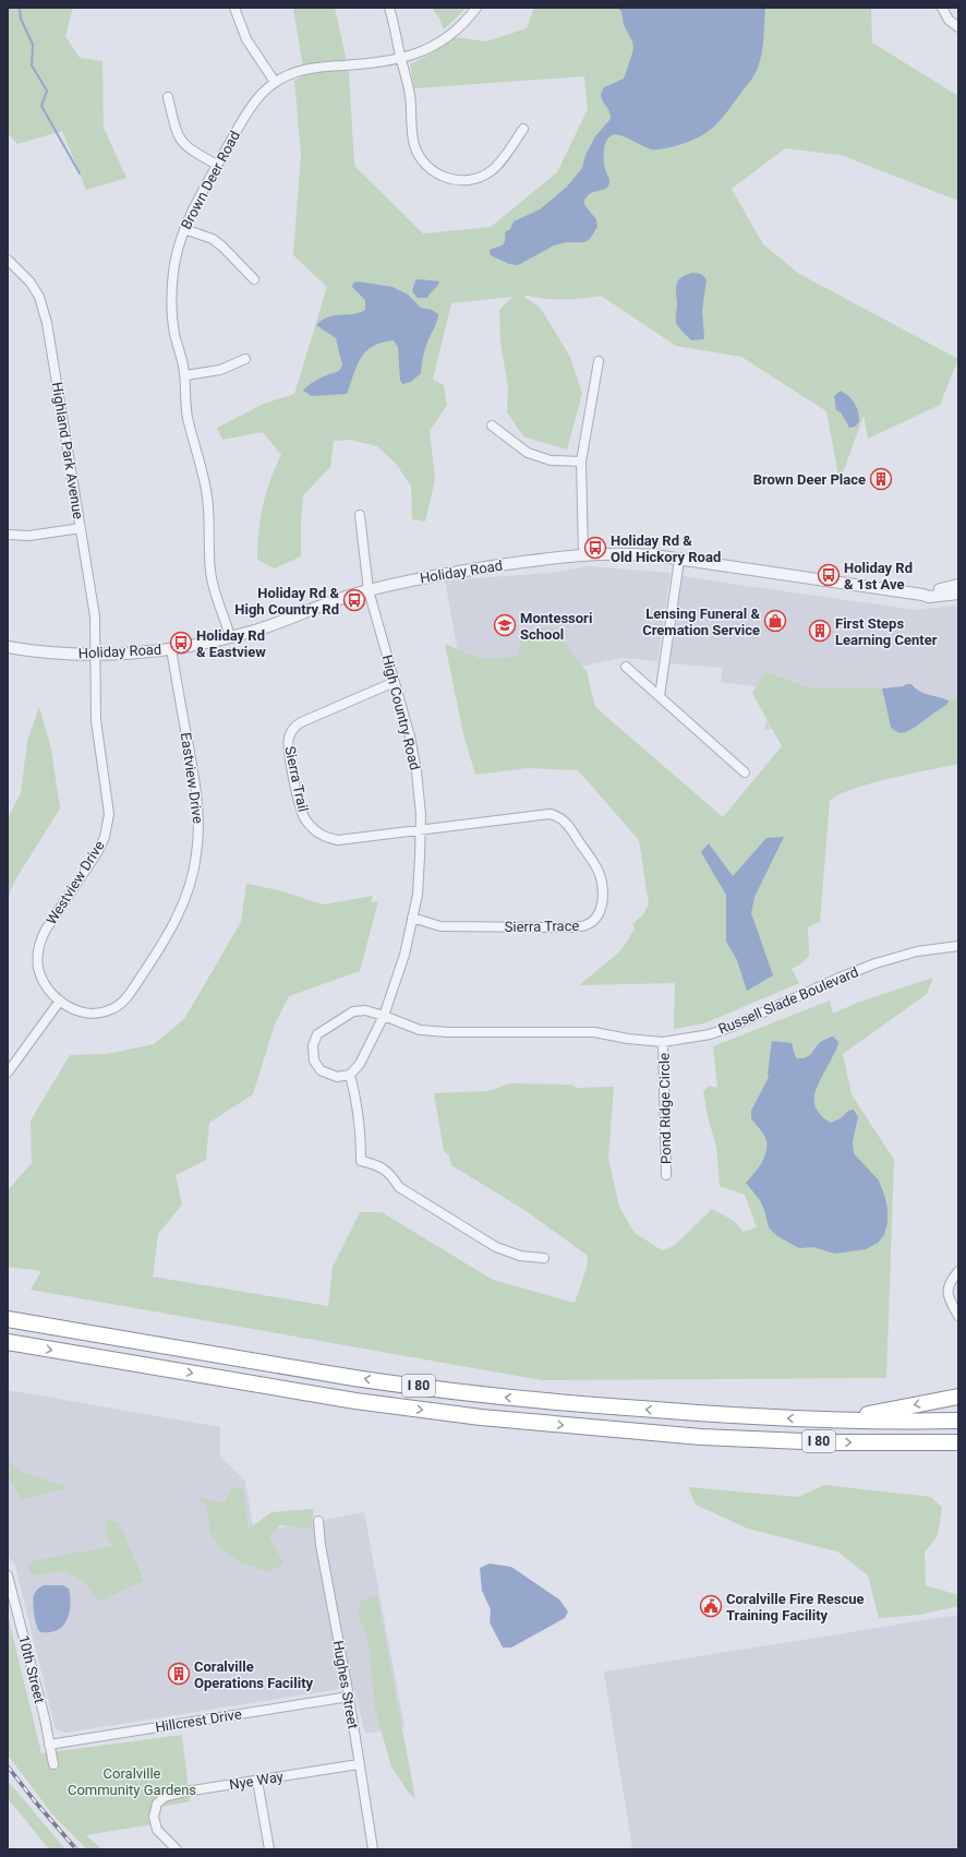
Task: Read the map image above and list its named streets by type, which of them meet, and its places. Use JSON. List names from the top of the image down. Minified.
{"streets":{"highway":["I 80"],"street":["Brown Deer Road","Highland Park Avenue","Holiday Road","High Country Road","Eastview Drive","Sierra Trail","Westview Drive","Sierra Trace","Russell Slade Boulevard","Pond Ridge Circle","10th Street","Hughes Street","Hillcrest Drive","Nye Way"]},"crossings":[["Brown Deer Road","Holiday Road"],["Highland Park Avenue","Holiday Road"],["Highland Park Avenue","Westview Drive"],["Holiday Road","High Country Road"],["Holiday Road","Eastview Drive"],["Holiday Road","Westview Drive"],["High Country Road","Sierra Trail"],["High Country Road","Sierra Trace"],["High Country Road","Russell Slade Boulevard"],["Eastview Drive","Westview Drive"],["Sierra Trail","Sierra Trace"],["Russell Slade Boulevard","Pond Ridge Circle"],["10th Street","Hillcrest Drive"],["Hughes Street","Hillcrest Drive"],["Hughes Street","Nye Way"]],"parks":["Coralville Community Gardens"],"places":{"building":["Brown Deer Place","First Steps Learning Center","Coralville Operations Facility"],"bus stop":["Holiday Rd & Old Hickory Road","Holiday Rd & 1st Ave","Holiday Rd & High Country Rd","Holiday Rd & Eastview"],"shop":["Lensing Funeral & Cremation Service"],"school or university":["Montessori School"],"public building":["Coralville Fire Rescue Training Facility"]}}
